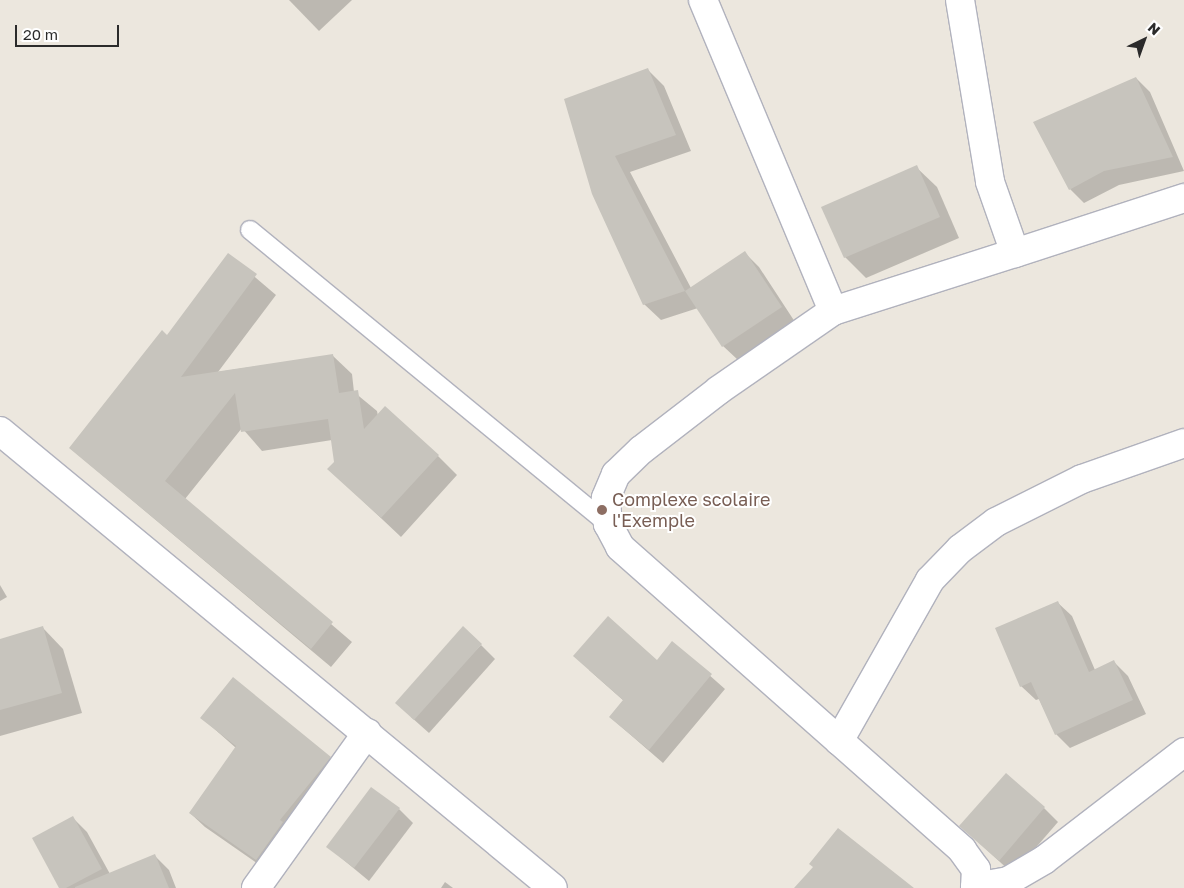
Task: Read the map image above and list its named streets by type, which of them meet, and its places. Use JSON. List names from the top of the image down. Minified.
{"places":["Complexe scolaire l'Exemple"],"scale_bar":"20 m","north":"top right"}
